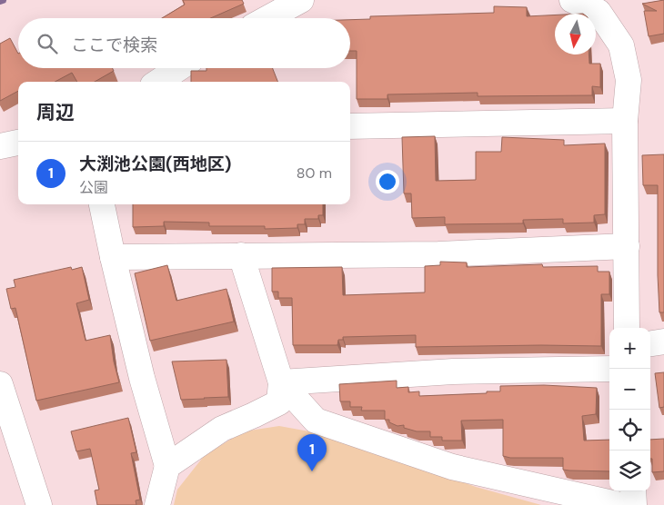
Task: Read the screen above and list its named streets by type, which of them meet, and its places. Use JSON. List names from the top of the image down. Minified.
{"north":"bottom","page":{"search":"ここで検索","heading":"周辺","list":[{"mark":"1","name":"大渕池公園(西地区)","note":"公園","value":"80 m"}],"map_buttons":["+","−"],"pins":"1"}}
